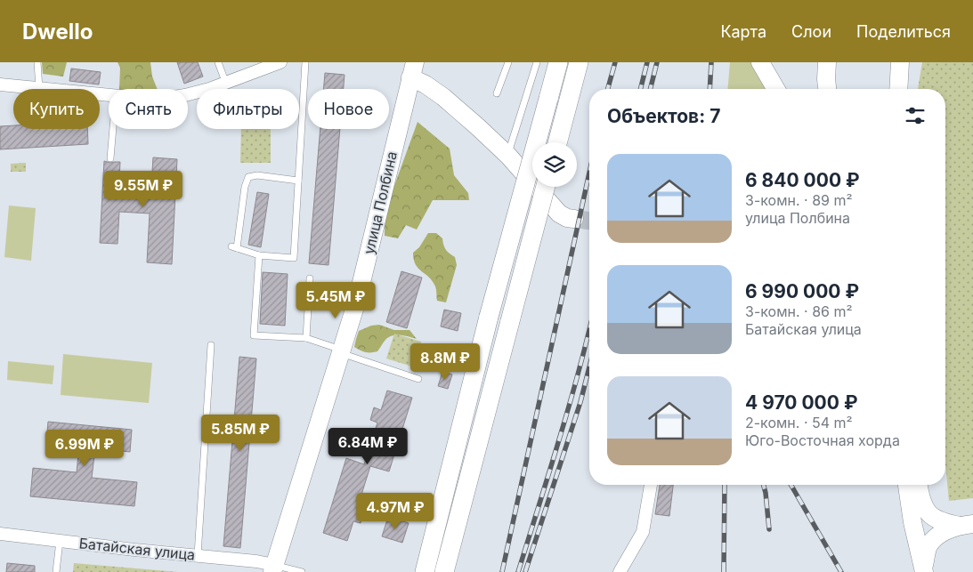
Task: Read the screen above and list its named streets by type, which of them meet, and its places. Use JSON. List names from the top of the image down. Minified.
{"streets":{"main road":["улица Полбина"],"street":["Батайская улица"]},"crossings":[["улица Полбина","Батайская улица"]],"page":{"header":"Dwello","nav":["Карта","Слои","Поделиться"],"chip":["Купить","Снять","Фильтры","Новое"],"heading":"Объектов: 7","list":[{"name":"6 840 000 ₽","note":"3-комн. · 89 m² · улица Полбина"},{"name":"6 990 000 ₽","note":"3-комн. · 86 m² · Батайская улица"},{"name":"4 970 000 ₽","note":"2-комн. · 54 m² · Юго-Восточная хорда"}],"price":["9.55M ₽","5.45M ₽","8.8M ₽","5.85M ₽","6.84M ₽","6.99M ₽","4.97M ₽"]}}
